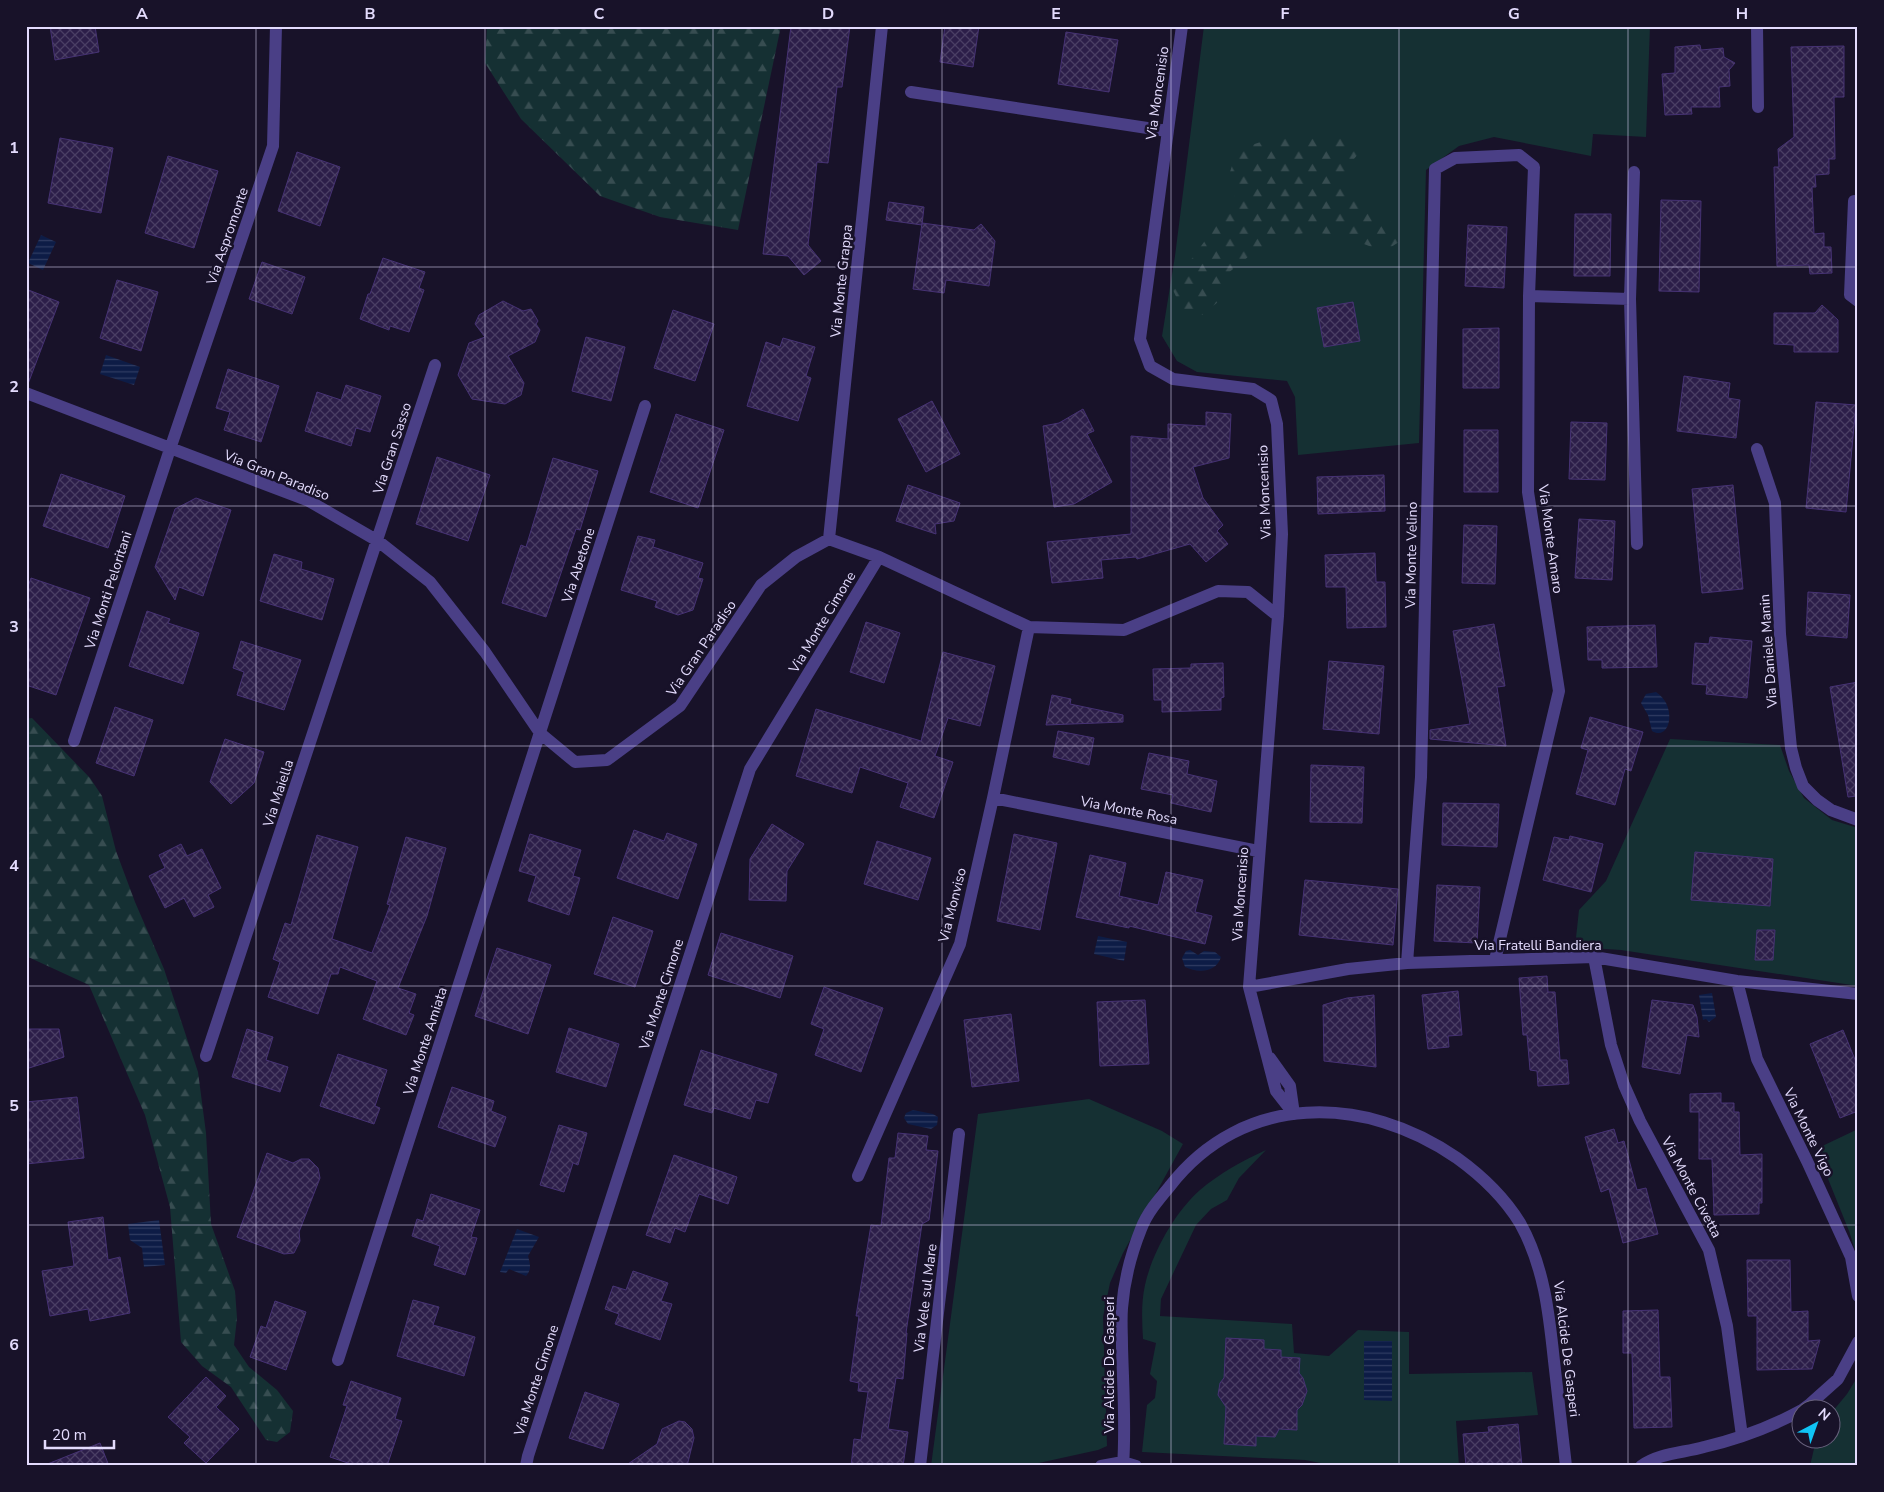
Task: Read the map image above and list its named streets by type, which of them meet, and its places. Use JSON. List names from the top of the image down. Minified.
{"streets":{"street":["Via Moncenisio","Via Aspromonte","Via Monte Grappa","Via Gran Sasso","Via Gran Paradiso","Via Monte Amaro","Via Monte Velino","Via Abetone","Via Monti Peloritani","Via Monte Cimone","Via Daniele Manin","Via Maiella","Via Monte Rosa","Via Monviso","Via Fratelli Bandiera","Via Monte Amiata","Via Monte Vigo","Via Monte Civetta","Via Vele sul Mare","Via Alcide De Gasperi"]},"crossings":[["Via Moncenisio","Via Monte Rosa"],["Via Moncenisio","Via Fratelli Bandiera"],["Via Moncenisio","Via Alcide De Gasperi"],["Via Aspromonte","Via Gran Paradiso"],["Via Aspromonte","Via Monti Peloritani"],["Via Monte Grappa","Via Gran Paradiso"],["Via Gran Sasso","Via Gran Paradiso"],["Via Gran Sasso","Via Maiella"],["Via Gran Paradiso","Via Abetone"],["Via Gran Paradiso","Via Monti Peloritani"],["Via Gran Paradiso","Via Maiella"],["Via Gran Paradiso","Via Monte Amiata"],["Via Monte Amaro","Via Monte Velino"],["Via Monte Amaro","Via Fratelli Bandiera"],["Via Monte Velino","Via Fratelli Bandiera"],["Via Abetone","Via Monte Amiata"],["Via Monte Rosa","Via Monviso"],["Via Fratelli Bandiera","Via Monte Vigo"],["Via Fratelli Bandiera","Via Monte Civetta"]],"scale_bar":"20 m","north":"top right","grid":{"columns":["A","B","C","D","E","F","G","H"],"rows":["1","2","3","4","5","6"]}}
